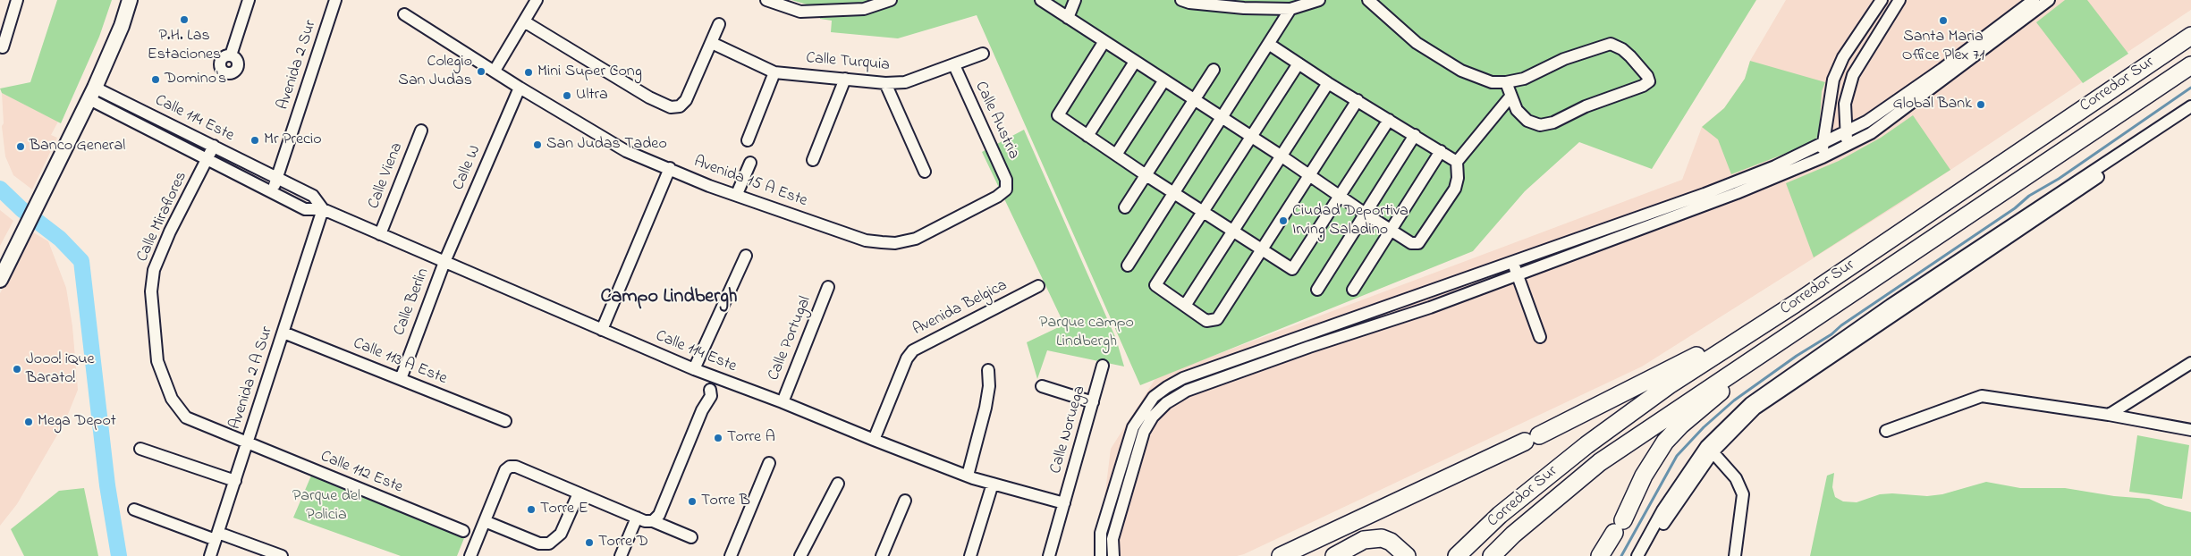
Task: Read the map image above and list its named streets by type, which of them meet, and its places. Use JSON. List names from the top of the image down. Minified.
{"streets":{"highway":["Corredor Sur"],"street":["Calle Turquia","Avenida 2 Sur","Calle 114 Este","Calle Austria","Calle W","Calle Viena","Avenida 15 A Este","Calle Miraflores","Calle Berlin","Avenida Belgica","Calle Portugal","Calle 113 A Este","Avenida 2 A Sur","Calle Noruega","Calle 112 Este"]},"crossings":[["Calle Turquia","Calle Austria"],["Avenida 2 Sur","Calle 114 Este"],["Calle 114 Este","Calle W"],["Calle 114 Este","Calle Viena"],["Calle 114 Este","Calle Miraflores"],["Calle 114 Este","Calle Berlin"],["Calle 114 Este","Avenida Belgica"],["Calle 114 Este","Calle Portugal"],["Calle 114 Este","Avenida 2 A Sur"],["Calle 114 Este","Calle Noruega"],["Calle Austria","Avenida 15 A Este"],["Calle W","Avenida 15 A Este"],["Calle W","Calle Berlin"],["Calle Miraflores","Avenida 2 A Sur"],["Calle Miraflores","Calle 112 Este"],["Calle Berlin","Calle 113 A Este"],["Calle 113 A Este","Avenida 2 A Sur"],["Avenida 2 A Sur","Calle 112 Este"]],"districts":["Campo Lindbergh"],"parks":["Parque campo Lindbergh","Parque del Policia"],"places":["P.H. Las Estaciones","Santa Maria Office Plex 71","Colegio San Judas","Mini Super Cong","Domino's","Ultra","Global Bank","Mr Precio","San Judas Tadeo","Banco General","Ciudad Deportiva Irving Saladino","Jooo! ¡Que Barato!","Mega Depot","Torre A","Torre B","Torre E","Torre D"]}
